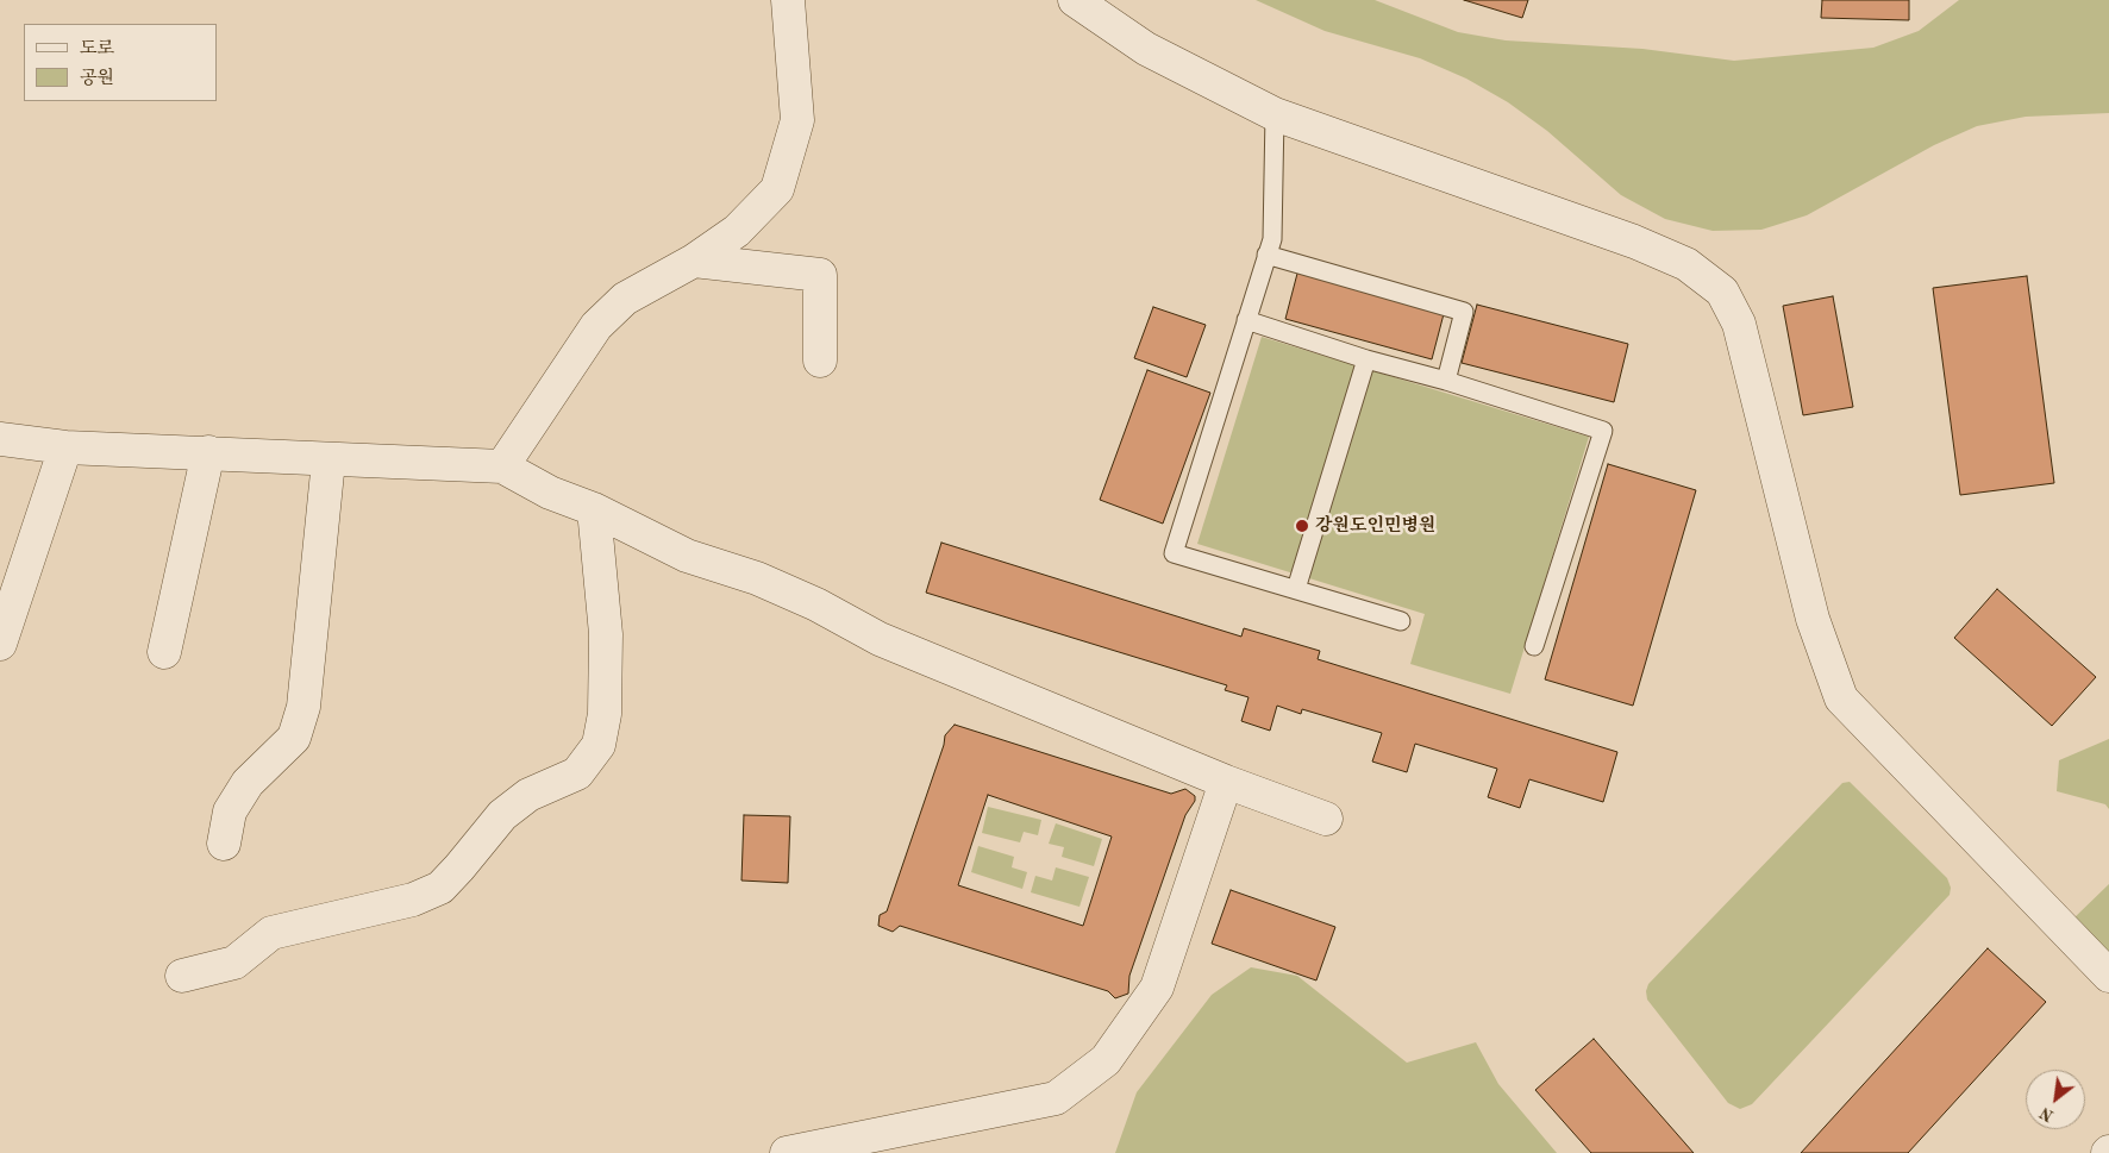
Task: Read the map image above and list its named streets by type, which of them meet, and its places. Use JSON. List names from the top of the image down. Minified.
{"places":["강원도인민병원"],"legend":["도로","공원"],"north":"bottom left"}
